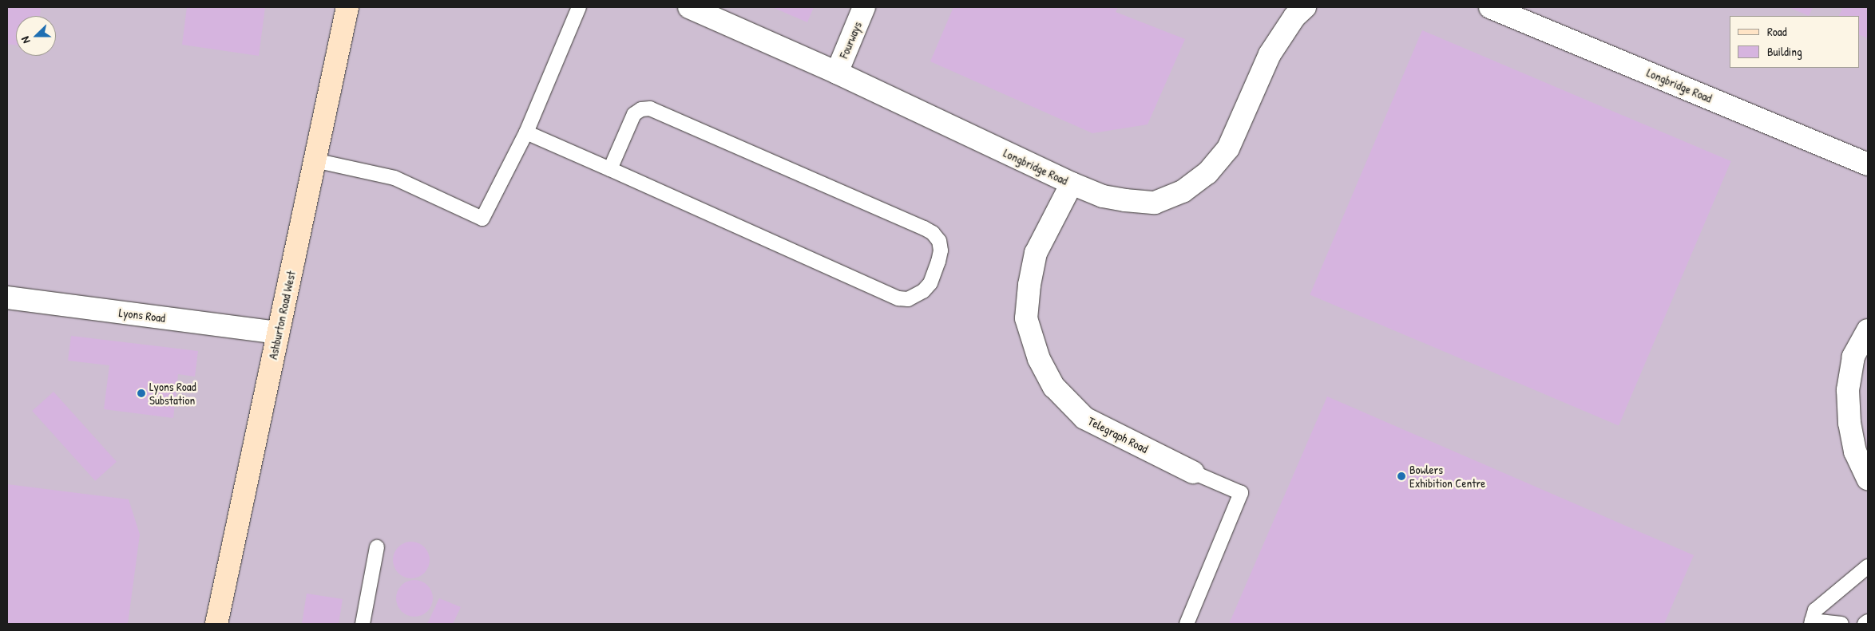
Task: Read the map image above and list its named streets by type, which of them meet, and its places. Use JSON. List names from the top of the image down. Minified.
{"streets":{"main road":["Ashburton Road West"],"street":["Fourways","Longbridge Road","Lyons Road","Telegraph Road"]},"crossings":[["Fourways","Longbridge Road"],["Longbridge Road","Telegraph Road"],["Lyons Road","Ashburton Road West"]],"places":["Lyons Road Substation","Bowlers Exhibition Centre"],"legend":["Road","Building"],"north":"left"}
